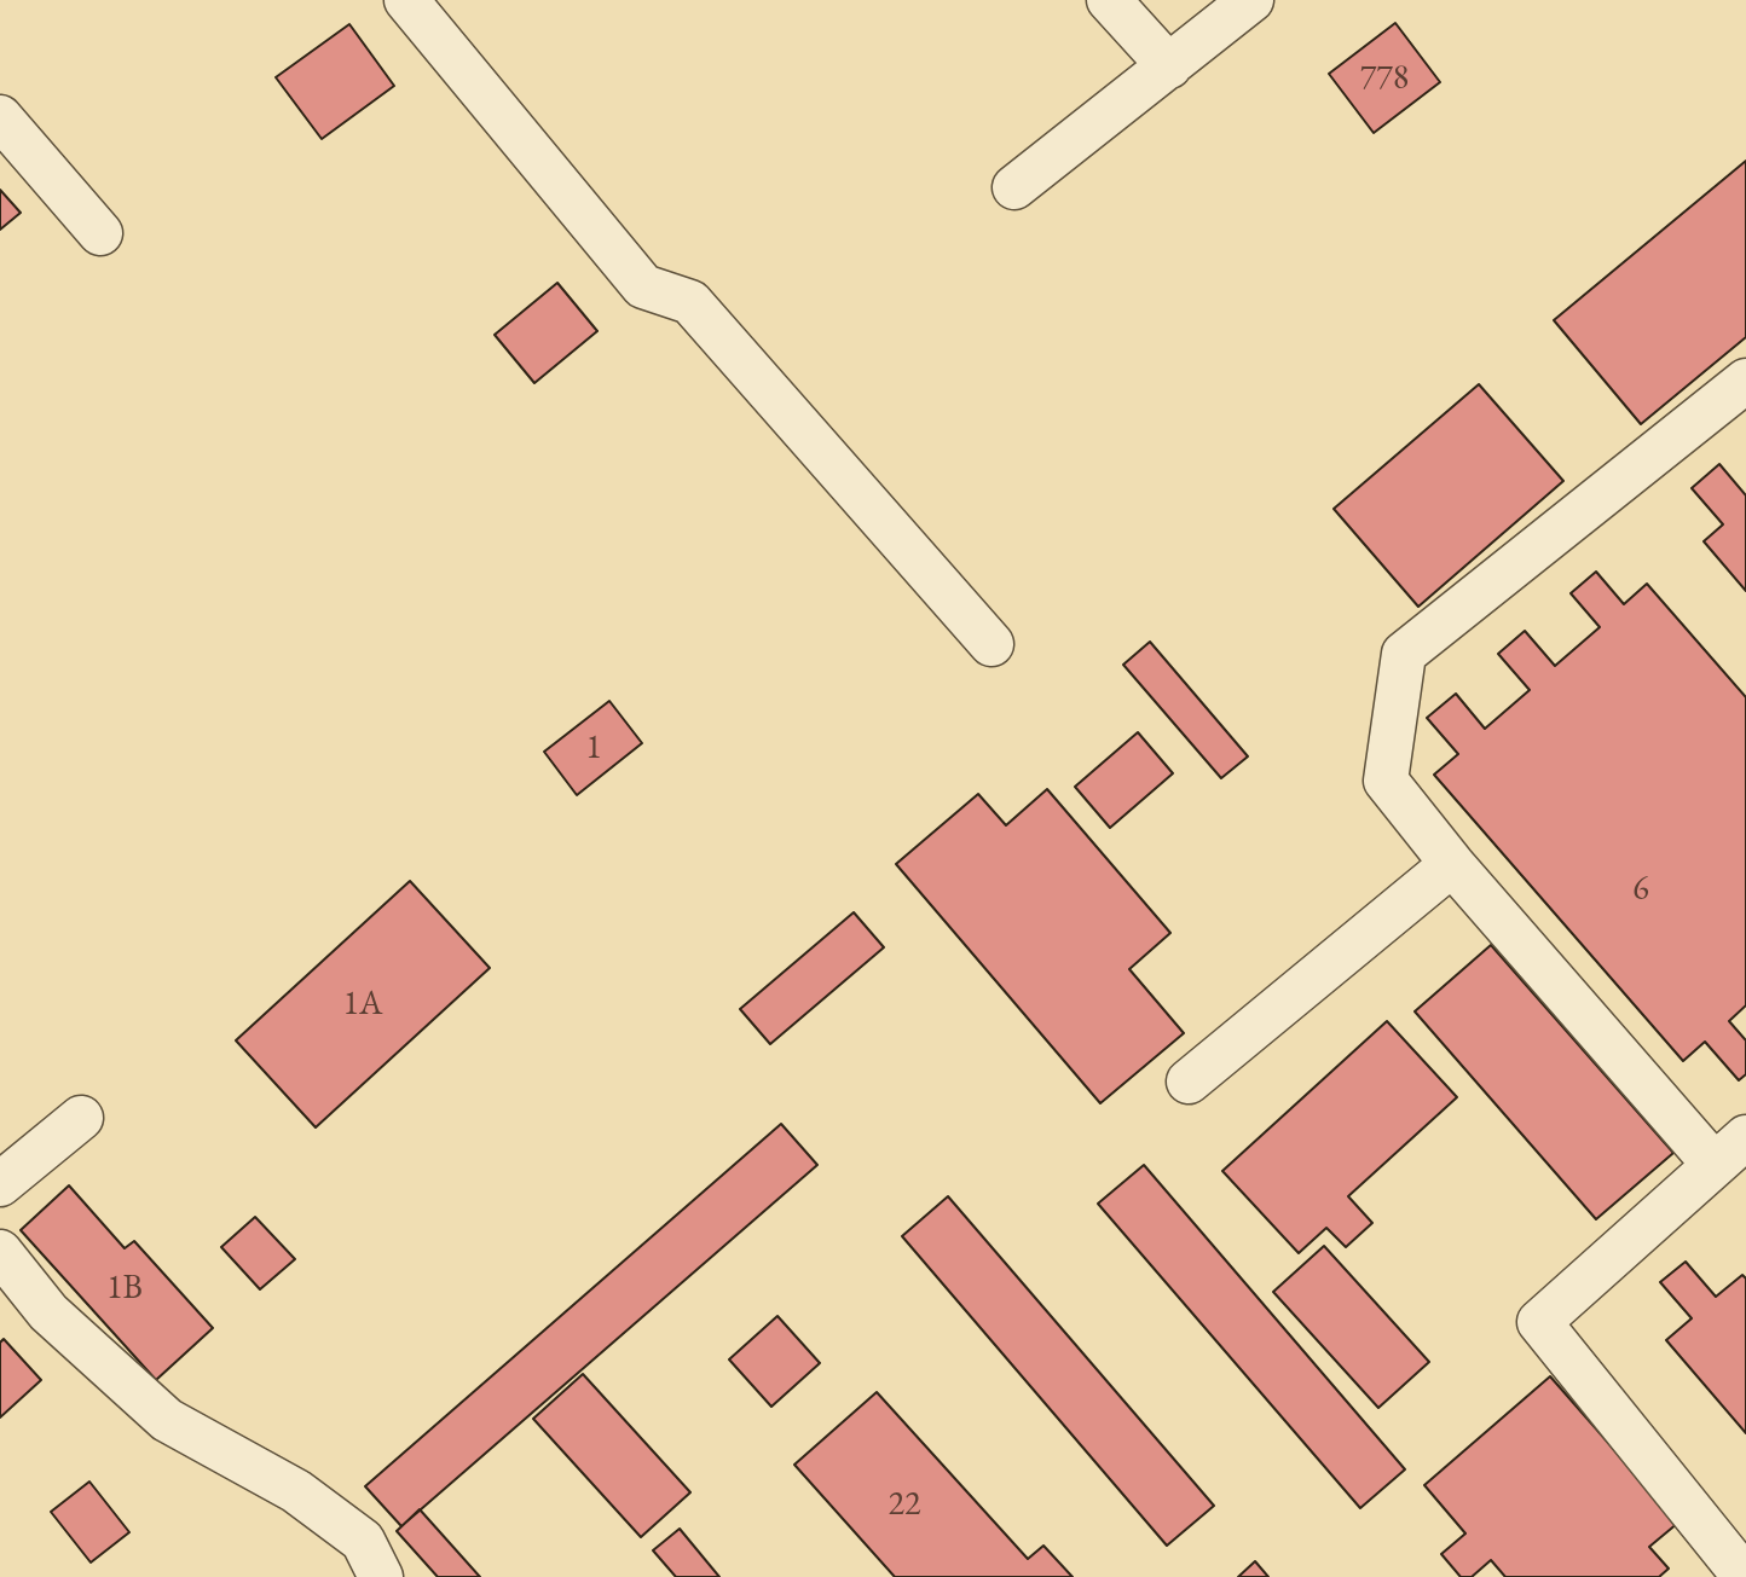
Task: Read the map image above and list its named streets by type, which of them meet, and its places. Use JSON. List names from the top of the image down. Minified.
{"house_numbers":["778","1","6","1А","1В","22"]}
